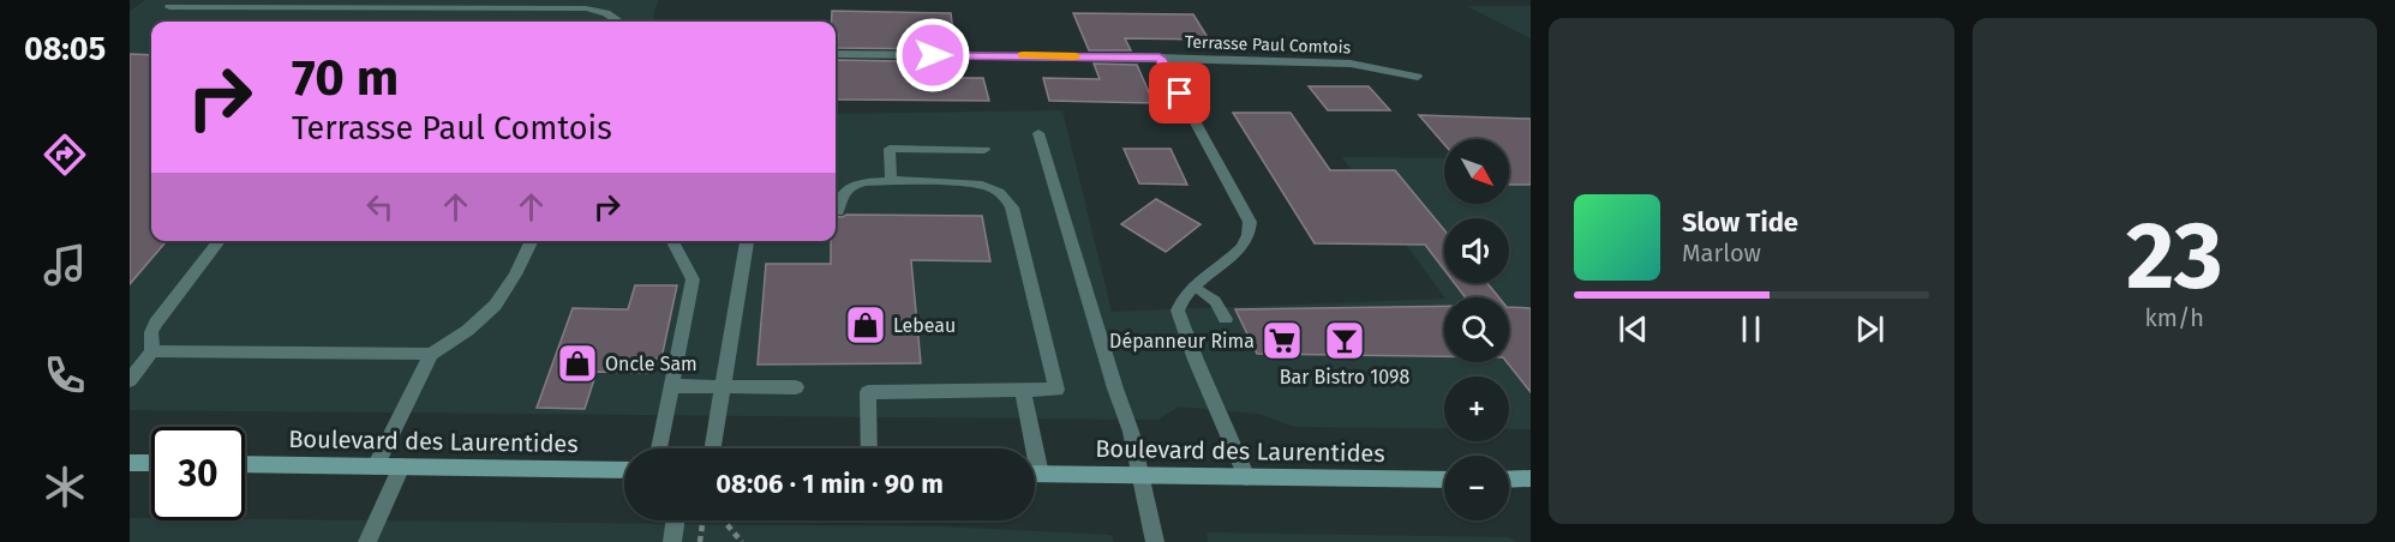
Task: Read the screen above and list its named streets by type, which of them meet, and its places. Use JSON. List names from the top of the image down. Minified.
{"streets":{"main road":["Boulevard des Laurentides"],"street":["Terrasse Paul Comtois"]},"crossings":[["Terrasse Paul Comtois","Boulevard des Laurentides"]],"places":{"shop":["Lebeau","Oncle Sam"],"supermarket":["Dépanneur Rima"],"bar":["Bar Bistro 1098"]},"north":"bottom right","page":{"tabs":"08:05","tile":["23","km/h"],"turn":["70 m","Terrasse Paul Comtois"],"map_buttons":["+","−"],"song":["Slow Tide","Marlow"],"limit":"30","trip":"08:06 · 1 min · 90 m"}}
